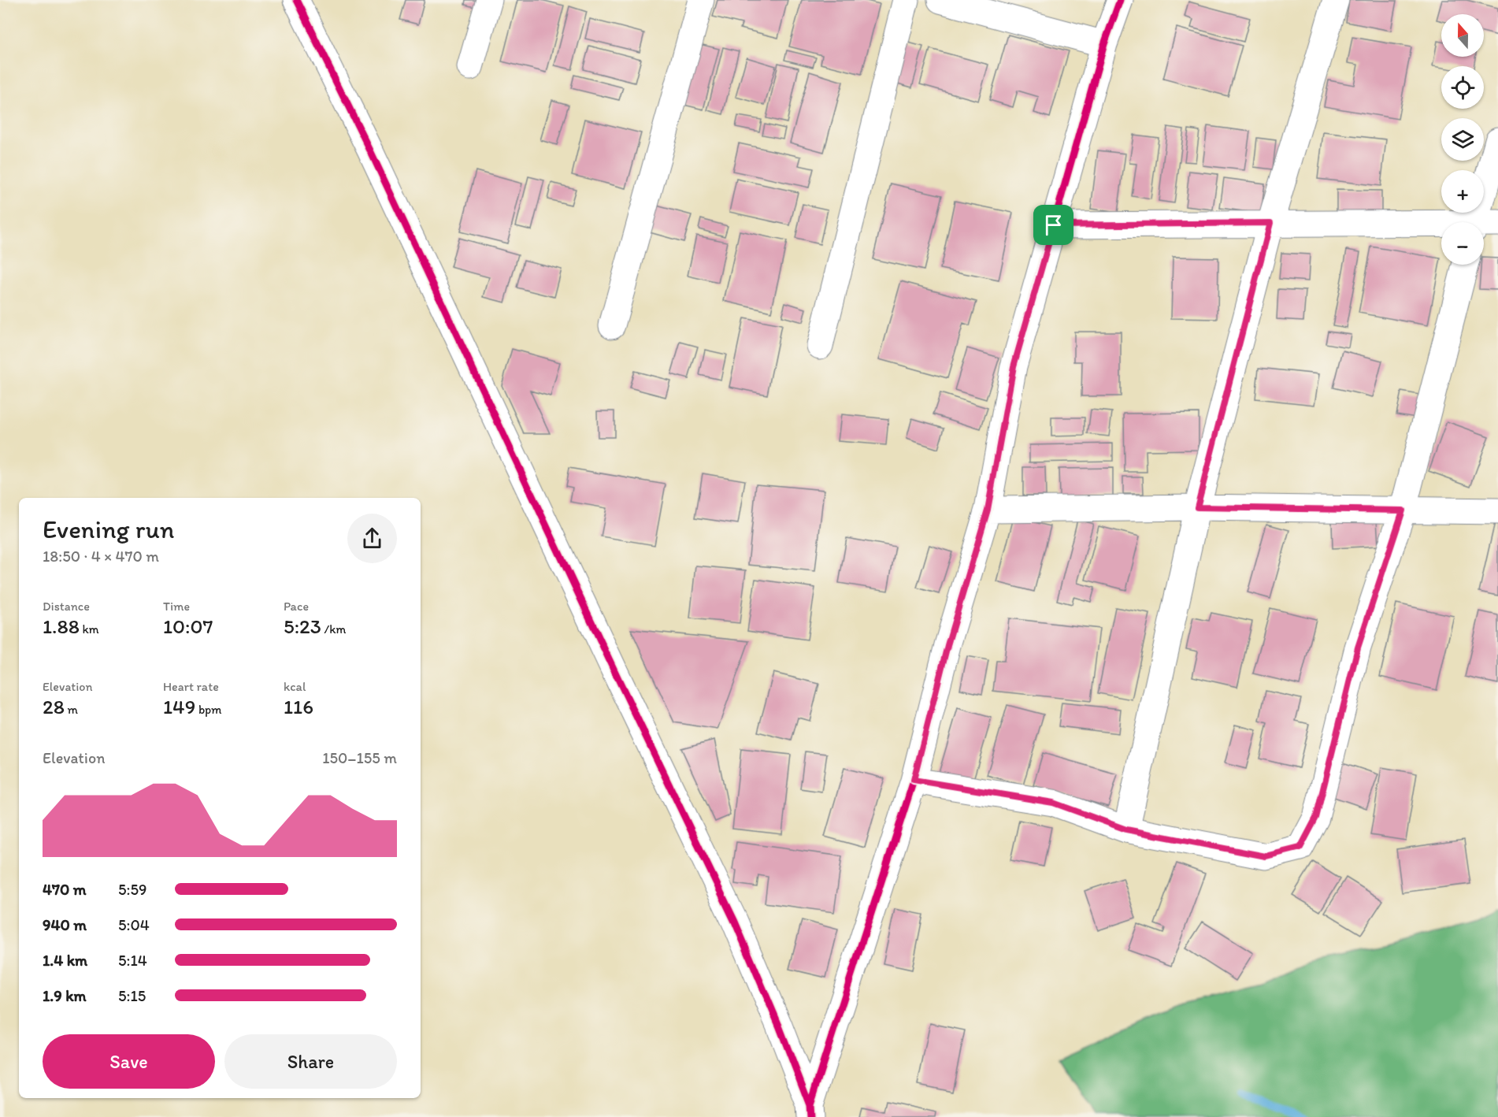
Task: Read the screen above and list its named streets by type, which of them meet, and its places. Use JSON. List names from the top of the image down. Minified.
{"north":"top","page":{"map_buttons":["+","−"],"heading":["Evening run","18:50 · 4 × 470 m"],"stats":[["Distance","1.88 km"],["Time","10:07"],["Pace","5:23 /km"],["Elevation","28 m"],["Heart rate","149 bpm"],["kcal","116"]],"chart":["Elevation","150–155 m"],"list":[{"name":"470 m","note":"5:59"},{"name":"940 m","note":"5:04"},{"name":"1.4 km","note":"5:14"},{"name":"1.9 km","note":"5:15"}],"buttons":["Save","Share"]}}
